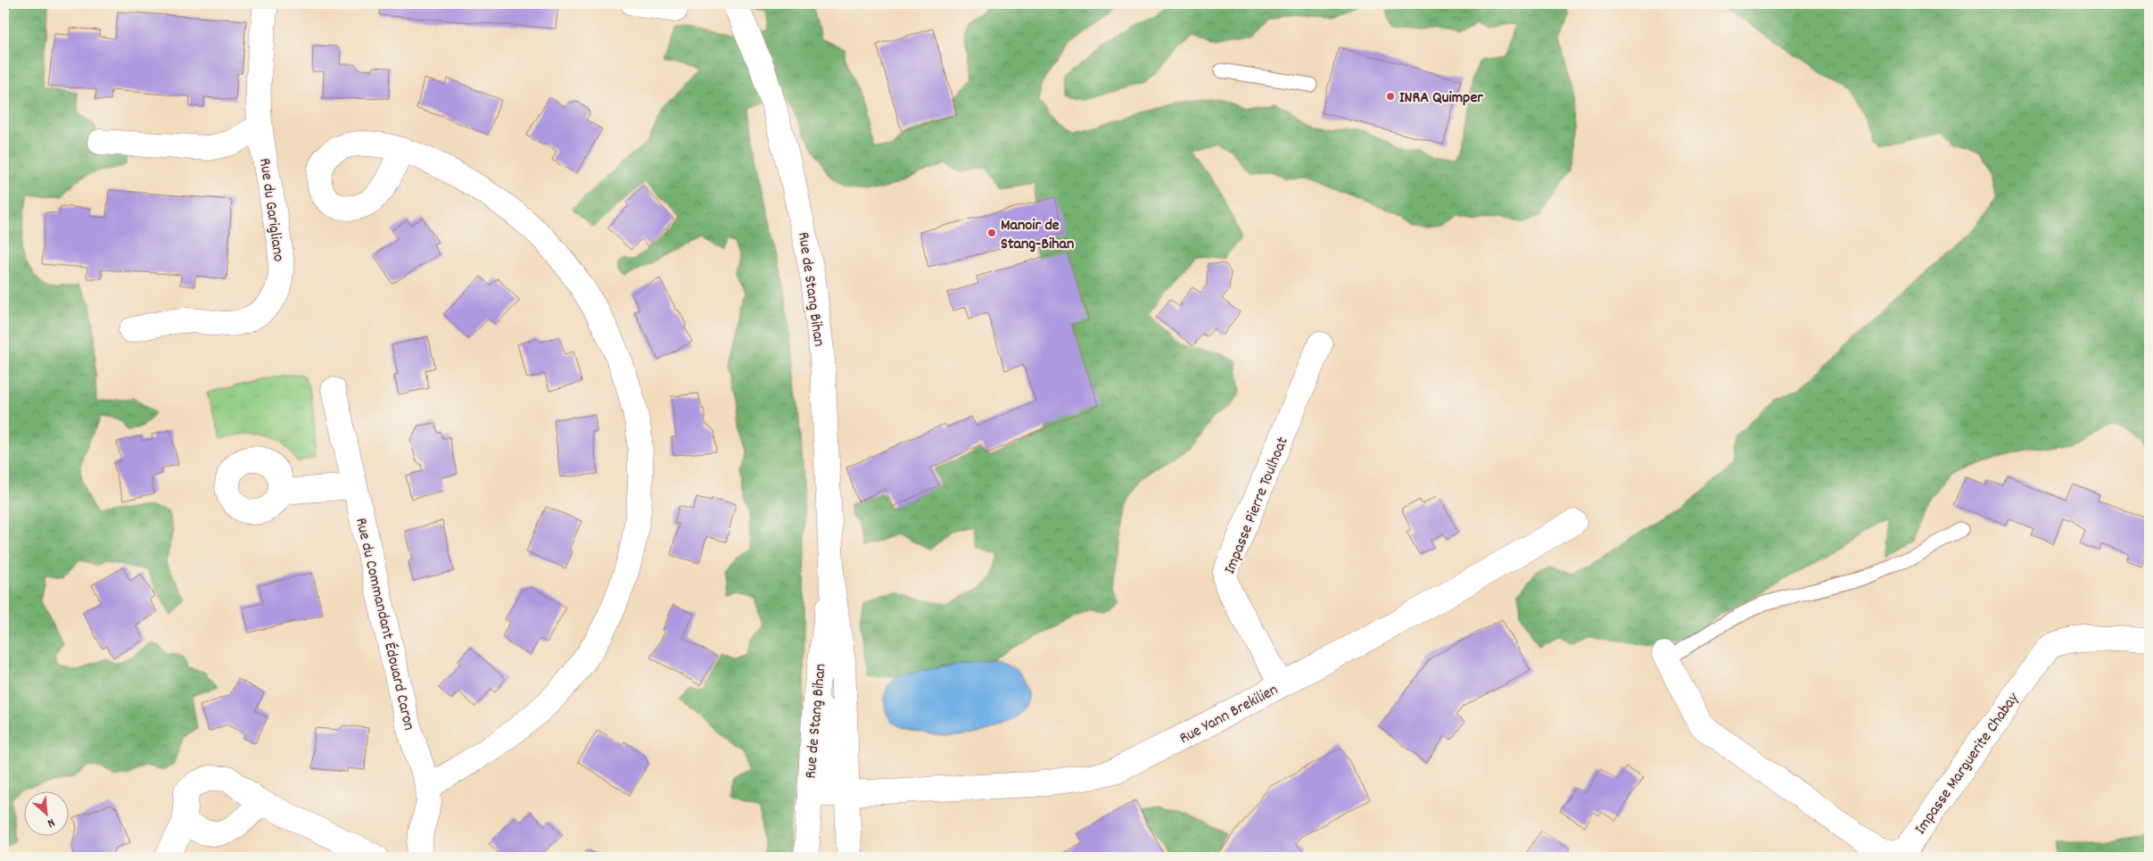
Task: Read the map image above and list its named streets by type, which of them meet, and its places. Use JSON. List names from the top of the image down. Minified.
{"streets":{"street":["Rue du Garigliano","Rue de Stang Bihan","Impasse Pierre Toulhoat","Rue du Commandant Édouard Caron","Rue Yann Brekilien","Impasse Marguerite Chabay"]},"crossings":[["Rue de Stang Bihan","Rue Yann Brekilien"],["Impasse Pierre Toulhoat","Rue Yann Brekilien"]],"places":["INRA Quimper","Manoir de Stang-Bihan"],"north":"bottom right"}
